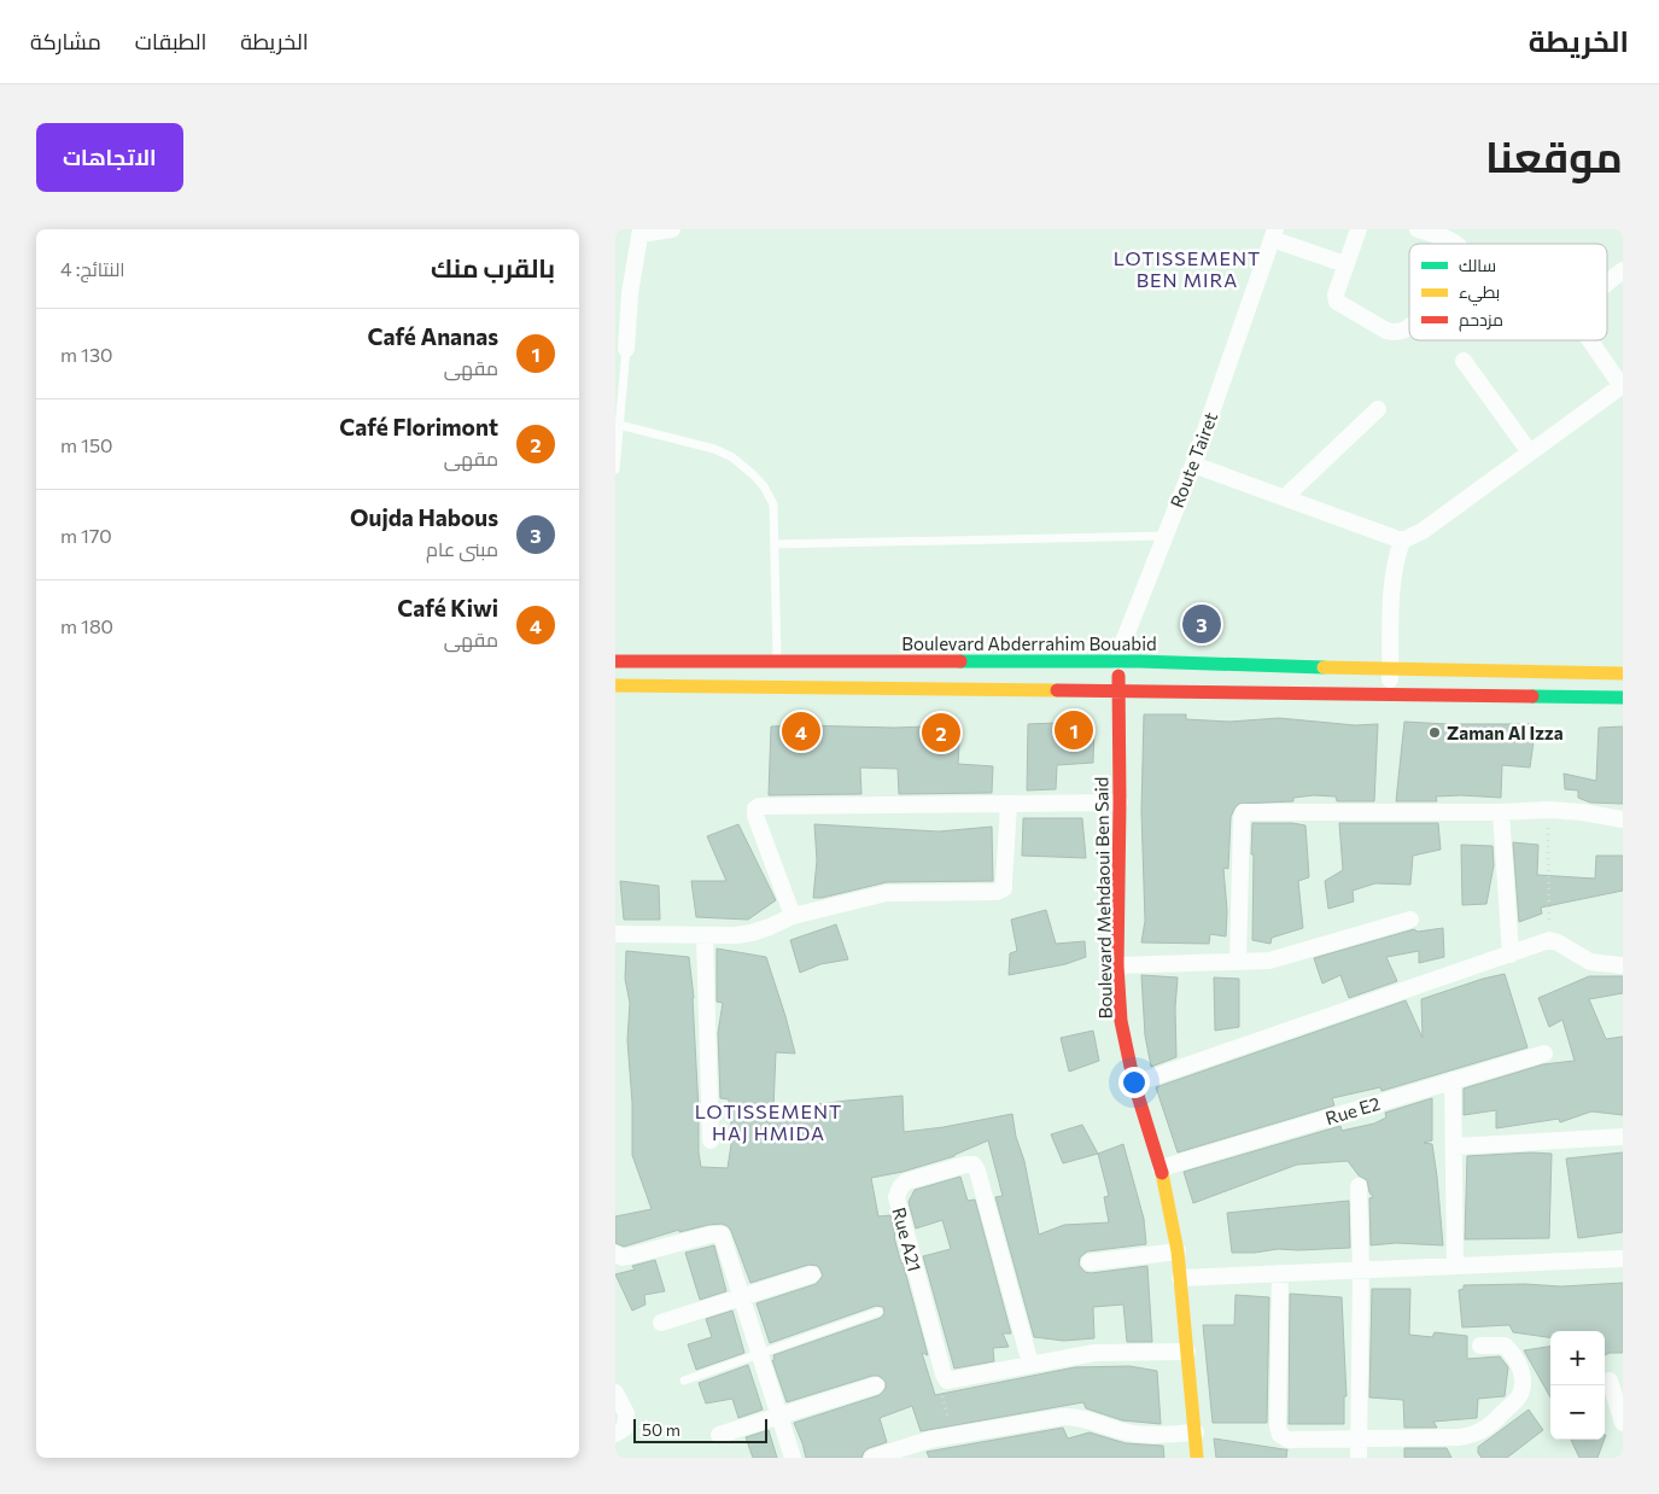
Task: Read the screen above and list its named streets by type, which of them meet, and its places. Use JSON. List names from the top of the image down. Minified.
{"streets":{"main road":["Route Tairet","Boulevard Abderrahim Bouabid","Boulevard Mehdaoui Ben Said"],"street":["Rue E2","Rue A21"]},"crossings":[["Route Tairet","Boulevard Abderrahim Bouabid"],["Route Tairet","Boulevard Mehdaoui Ben Said"],["Boulevard Mehdaoui Ben Said","Rue E2"]],"districts":["LOTISSEMENT BEN MIRA","LOTISSEMENT HAJ HMIDA"],"places":["Zaman Al Izza"],"legend":["سالك","بطيء","مزدحم"],"scale_bar":"50 m","page":{"header":"الخريطة","nav":["الخريطة","الطبقات","مشاركة"],"title":"موقعنا","buttons":"الاتجاهات","heading":["بالقرب منك","النتائج: 4"],"list":[{"mark":"1","name":"Café Ananas","note":"مقهى","value":"130 m"},{"mark":"2","name":"Café Florimont","note":"مقهى","value":"150 m"},{"mark":"3","name":"Oujda Habous","note":"مبنى عام","value":"170 m"},{"mark":"4","name":"Café Kiwi","note":"مقهى","value":"180 m"}],"pins":["3","1","4","2"],"map_buttons":["+","−"],"scale":"50 m"}}
